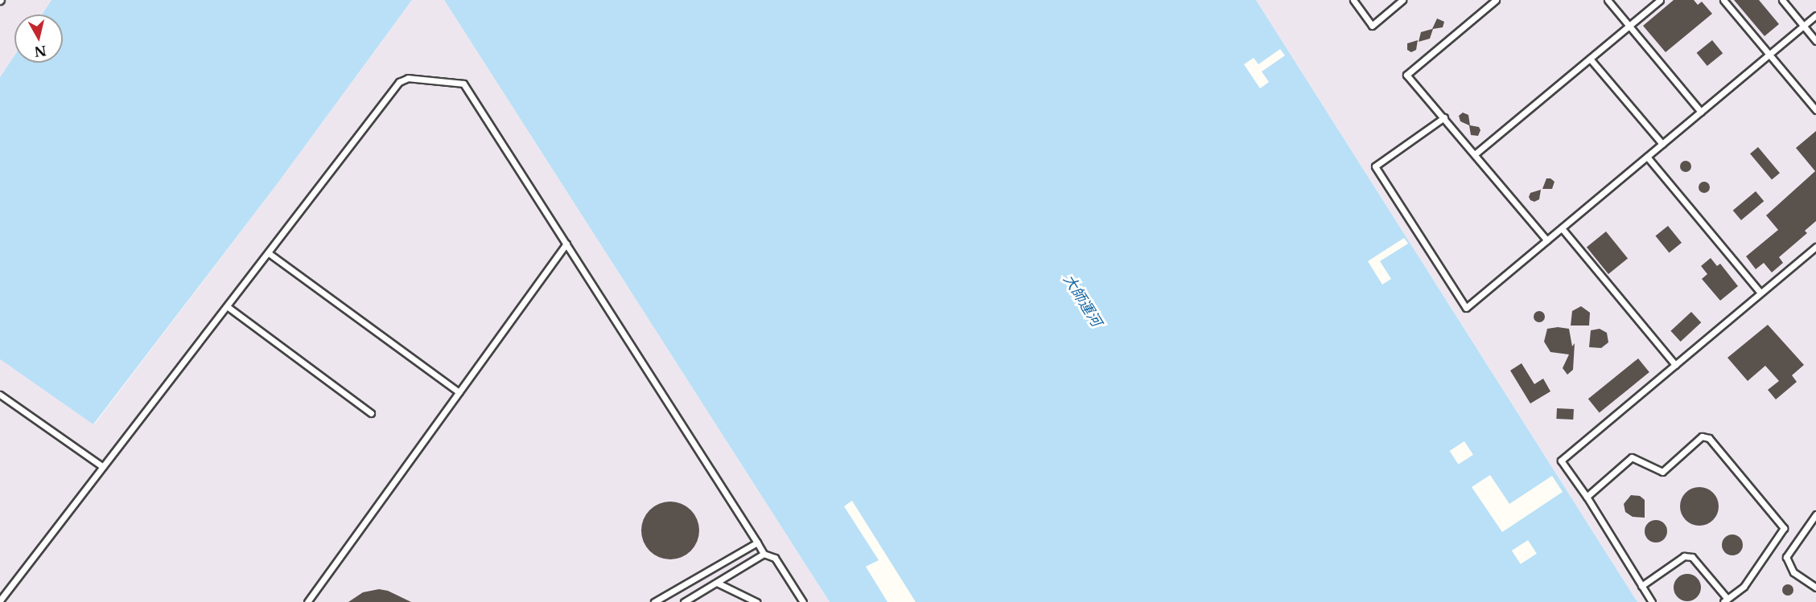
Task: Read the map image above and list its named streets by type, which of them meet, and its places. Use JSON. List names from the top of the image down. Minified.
{"water":["大師運河"],"north":"bottom"}
